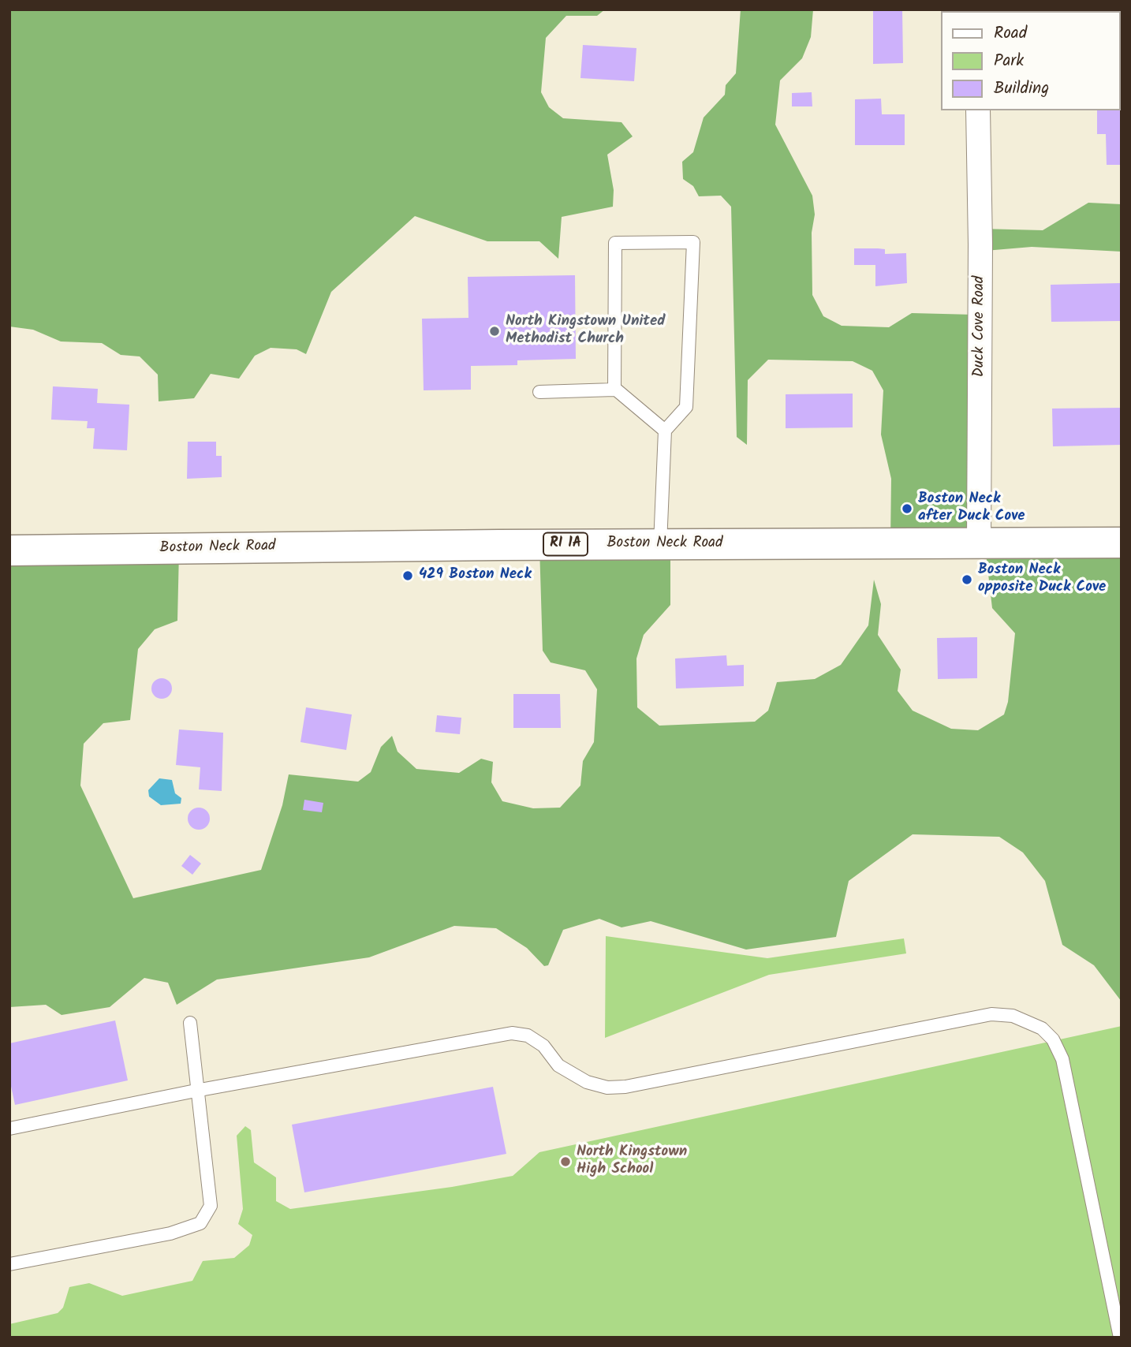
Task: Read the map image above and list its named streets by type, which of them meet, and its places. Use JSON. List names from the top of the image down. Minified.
{"streets":{"main road":["RI 1A","Boston Neck Road"],"street":["Duck Cove Road"]},"crossings":[["Duck Cove Road","Boston Neck Road"]],"places":["North Kingstown United Methodist Church","Boston Neck after Duck Cove","429 Boston Neck","Boston Neck opposite Duck Cove","North Kingstown High School"],"legend":["Road","Park","Building"]}
